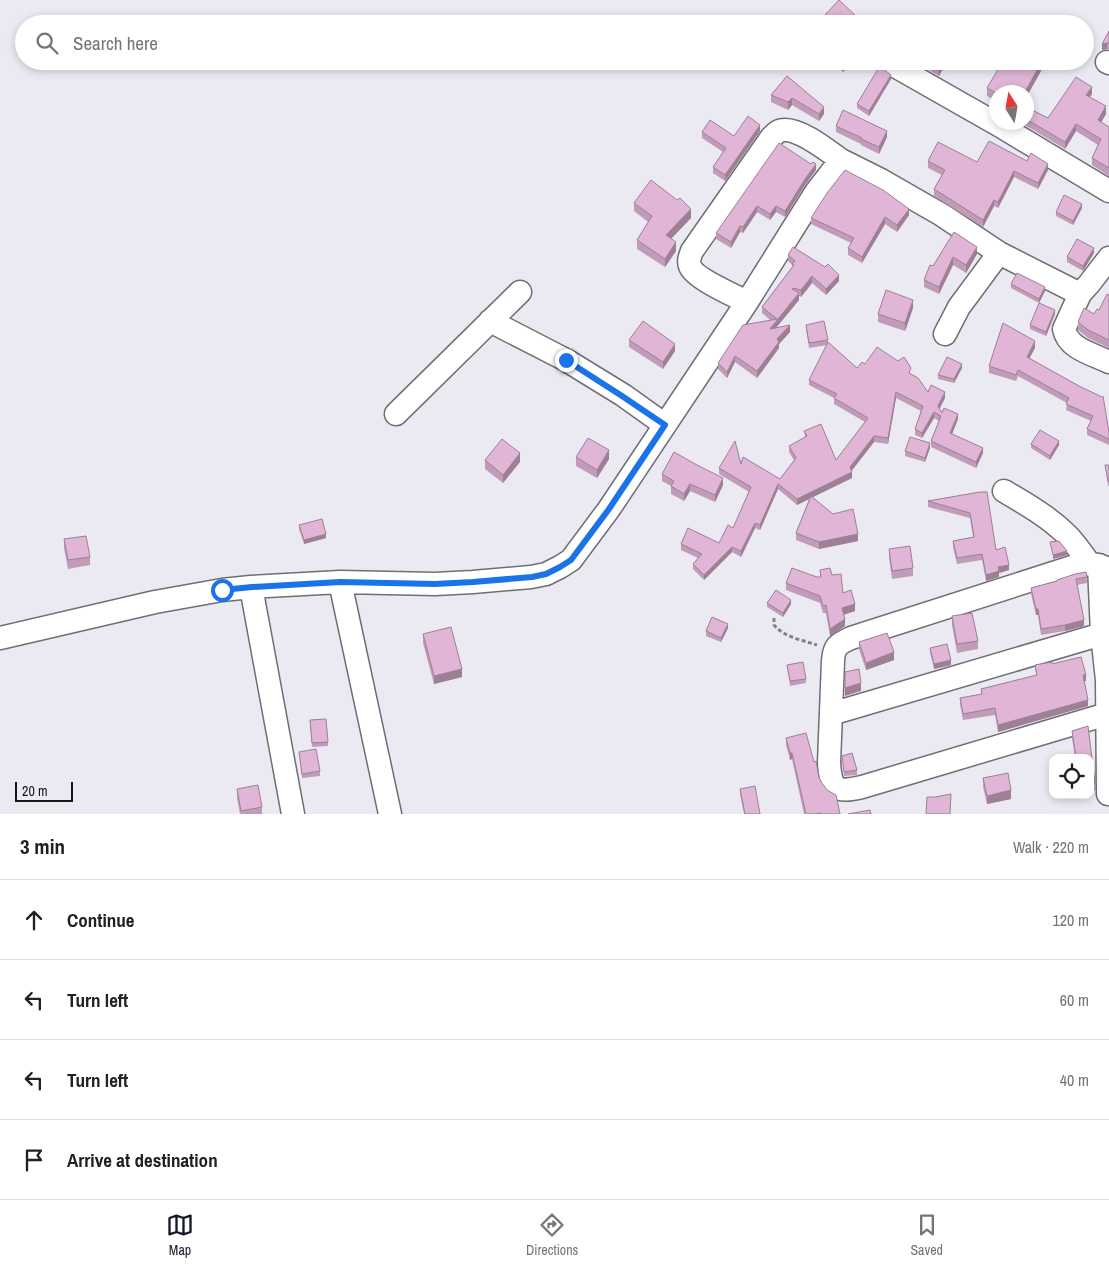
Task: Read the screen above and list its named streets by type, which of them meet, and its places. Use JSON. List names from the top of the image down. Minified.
{"scale_bar":"20 m","north":"top","page":{"search":"Search here","scale":"20 m","heading":["3 min","Walk · 220 m"],"list":[["Continue","120 m"],["Turn left","60 m"],["Turn left","40 m"],"Arrive at destination"],"nav":["Map","Directions","Saved"]}}
